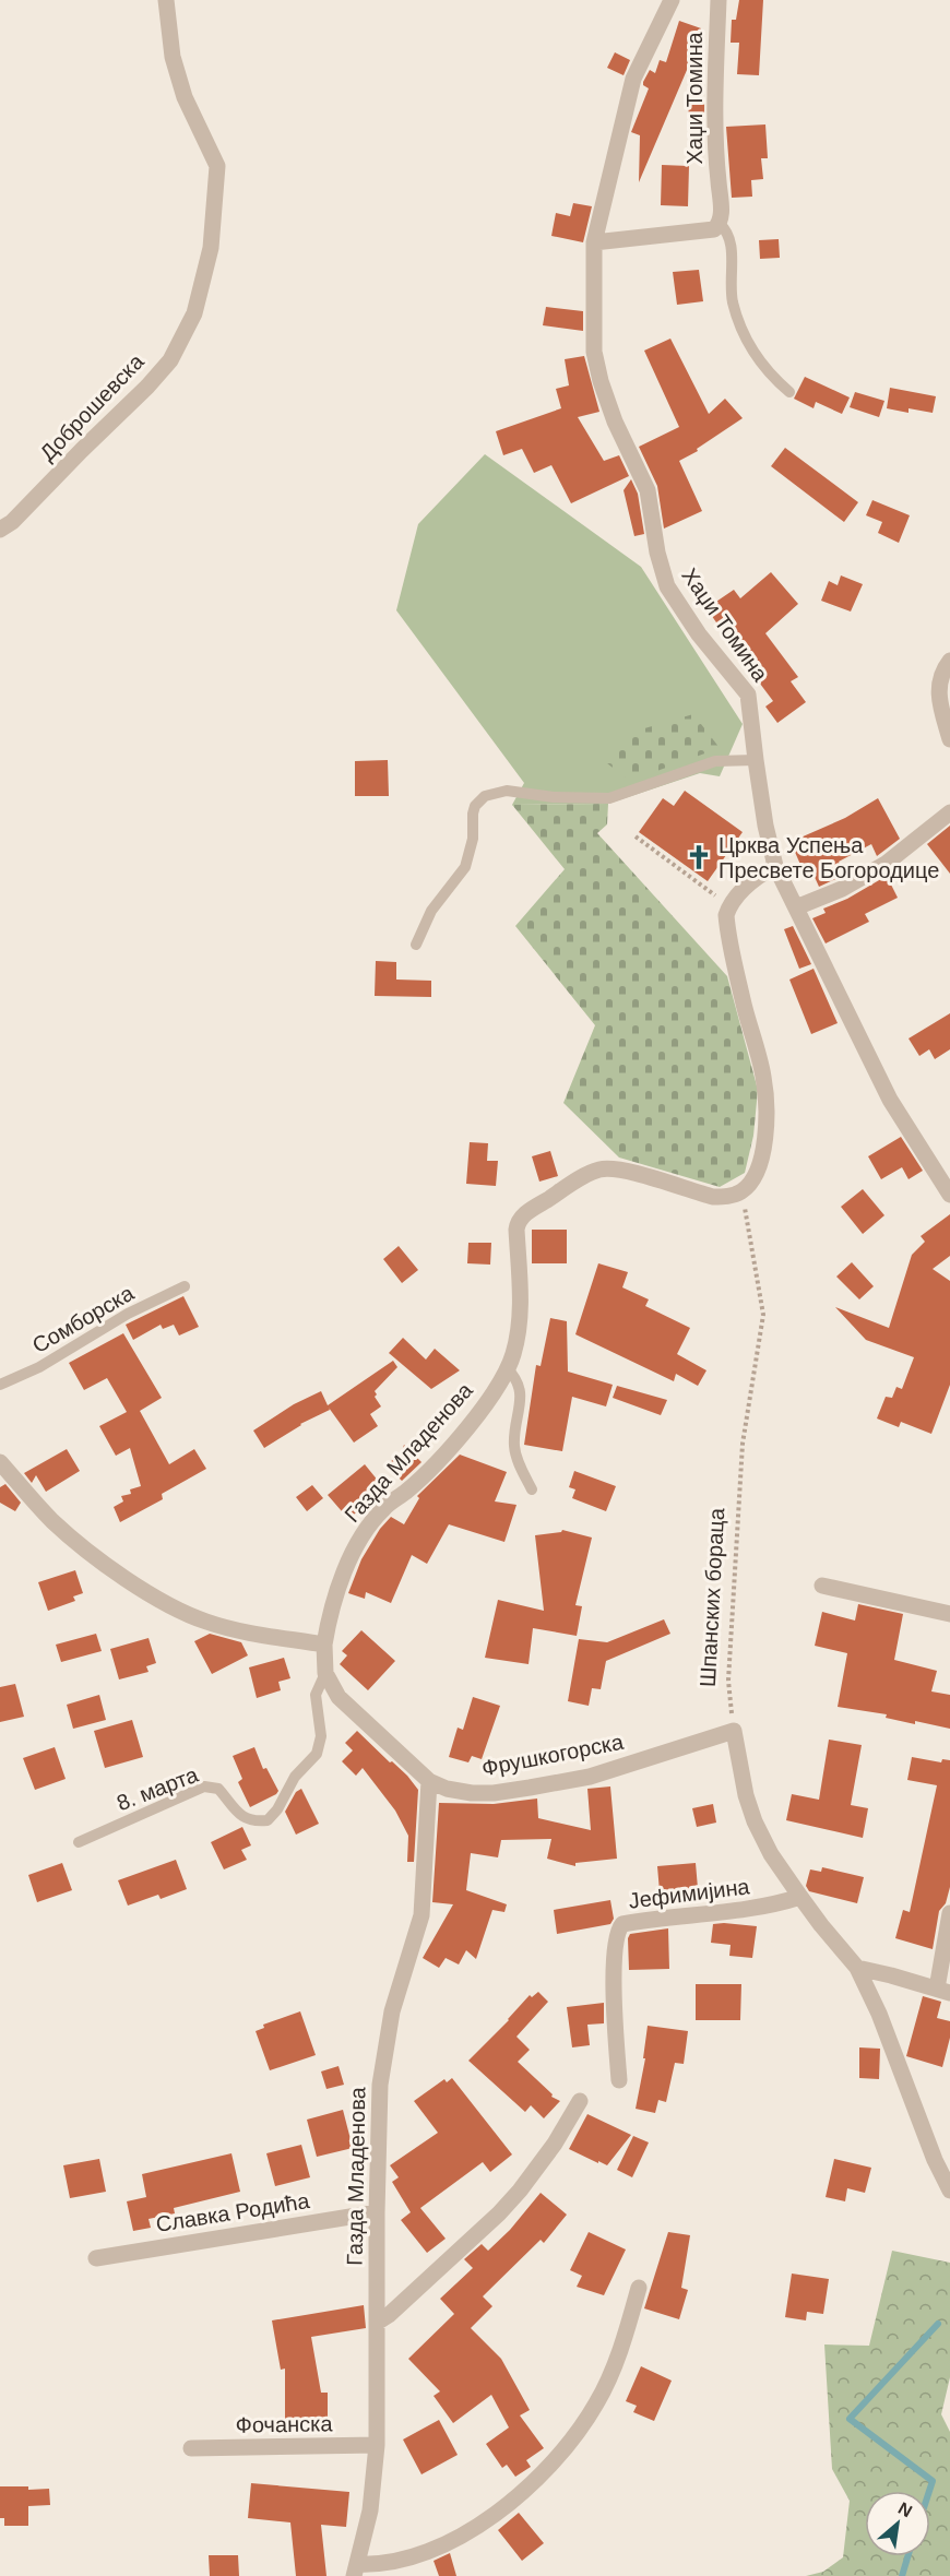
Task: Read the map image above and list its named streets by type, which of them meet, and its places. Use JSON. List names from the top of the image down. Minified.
{"streets":{"street":["Хаџи Томина","Доброшевска","Газда Младенова","Фрушкогорска","Јефимијина","Славка Родића","Фочанска"],"lane":["Сомборска","8. марта"],"path":["Шпанских бораца"]},"crossings":[["Газда Младенова","Шпанских бораца"],["Газда Младенова","Фрушкогорска"],["Газда Младенова","Славка Родића"],["Газда Младенова","Фочанска"],["Шпанских бораца","Фрушкогорска"],["Фрушкогорска","8. марта"]],"places":{"church":["Црква Успења Пресвете Богородице"]},"north":"top right"}
